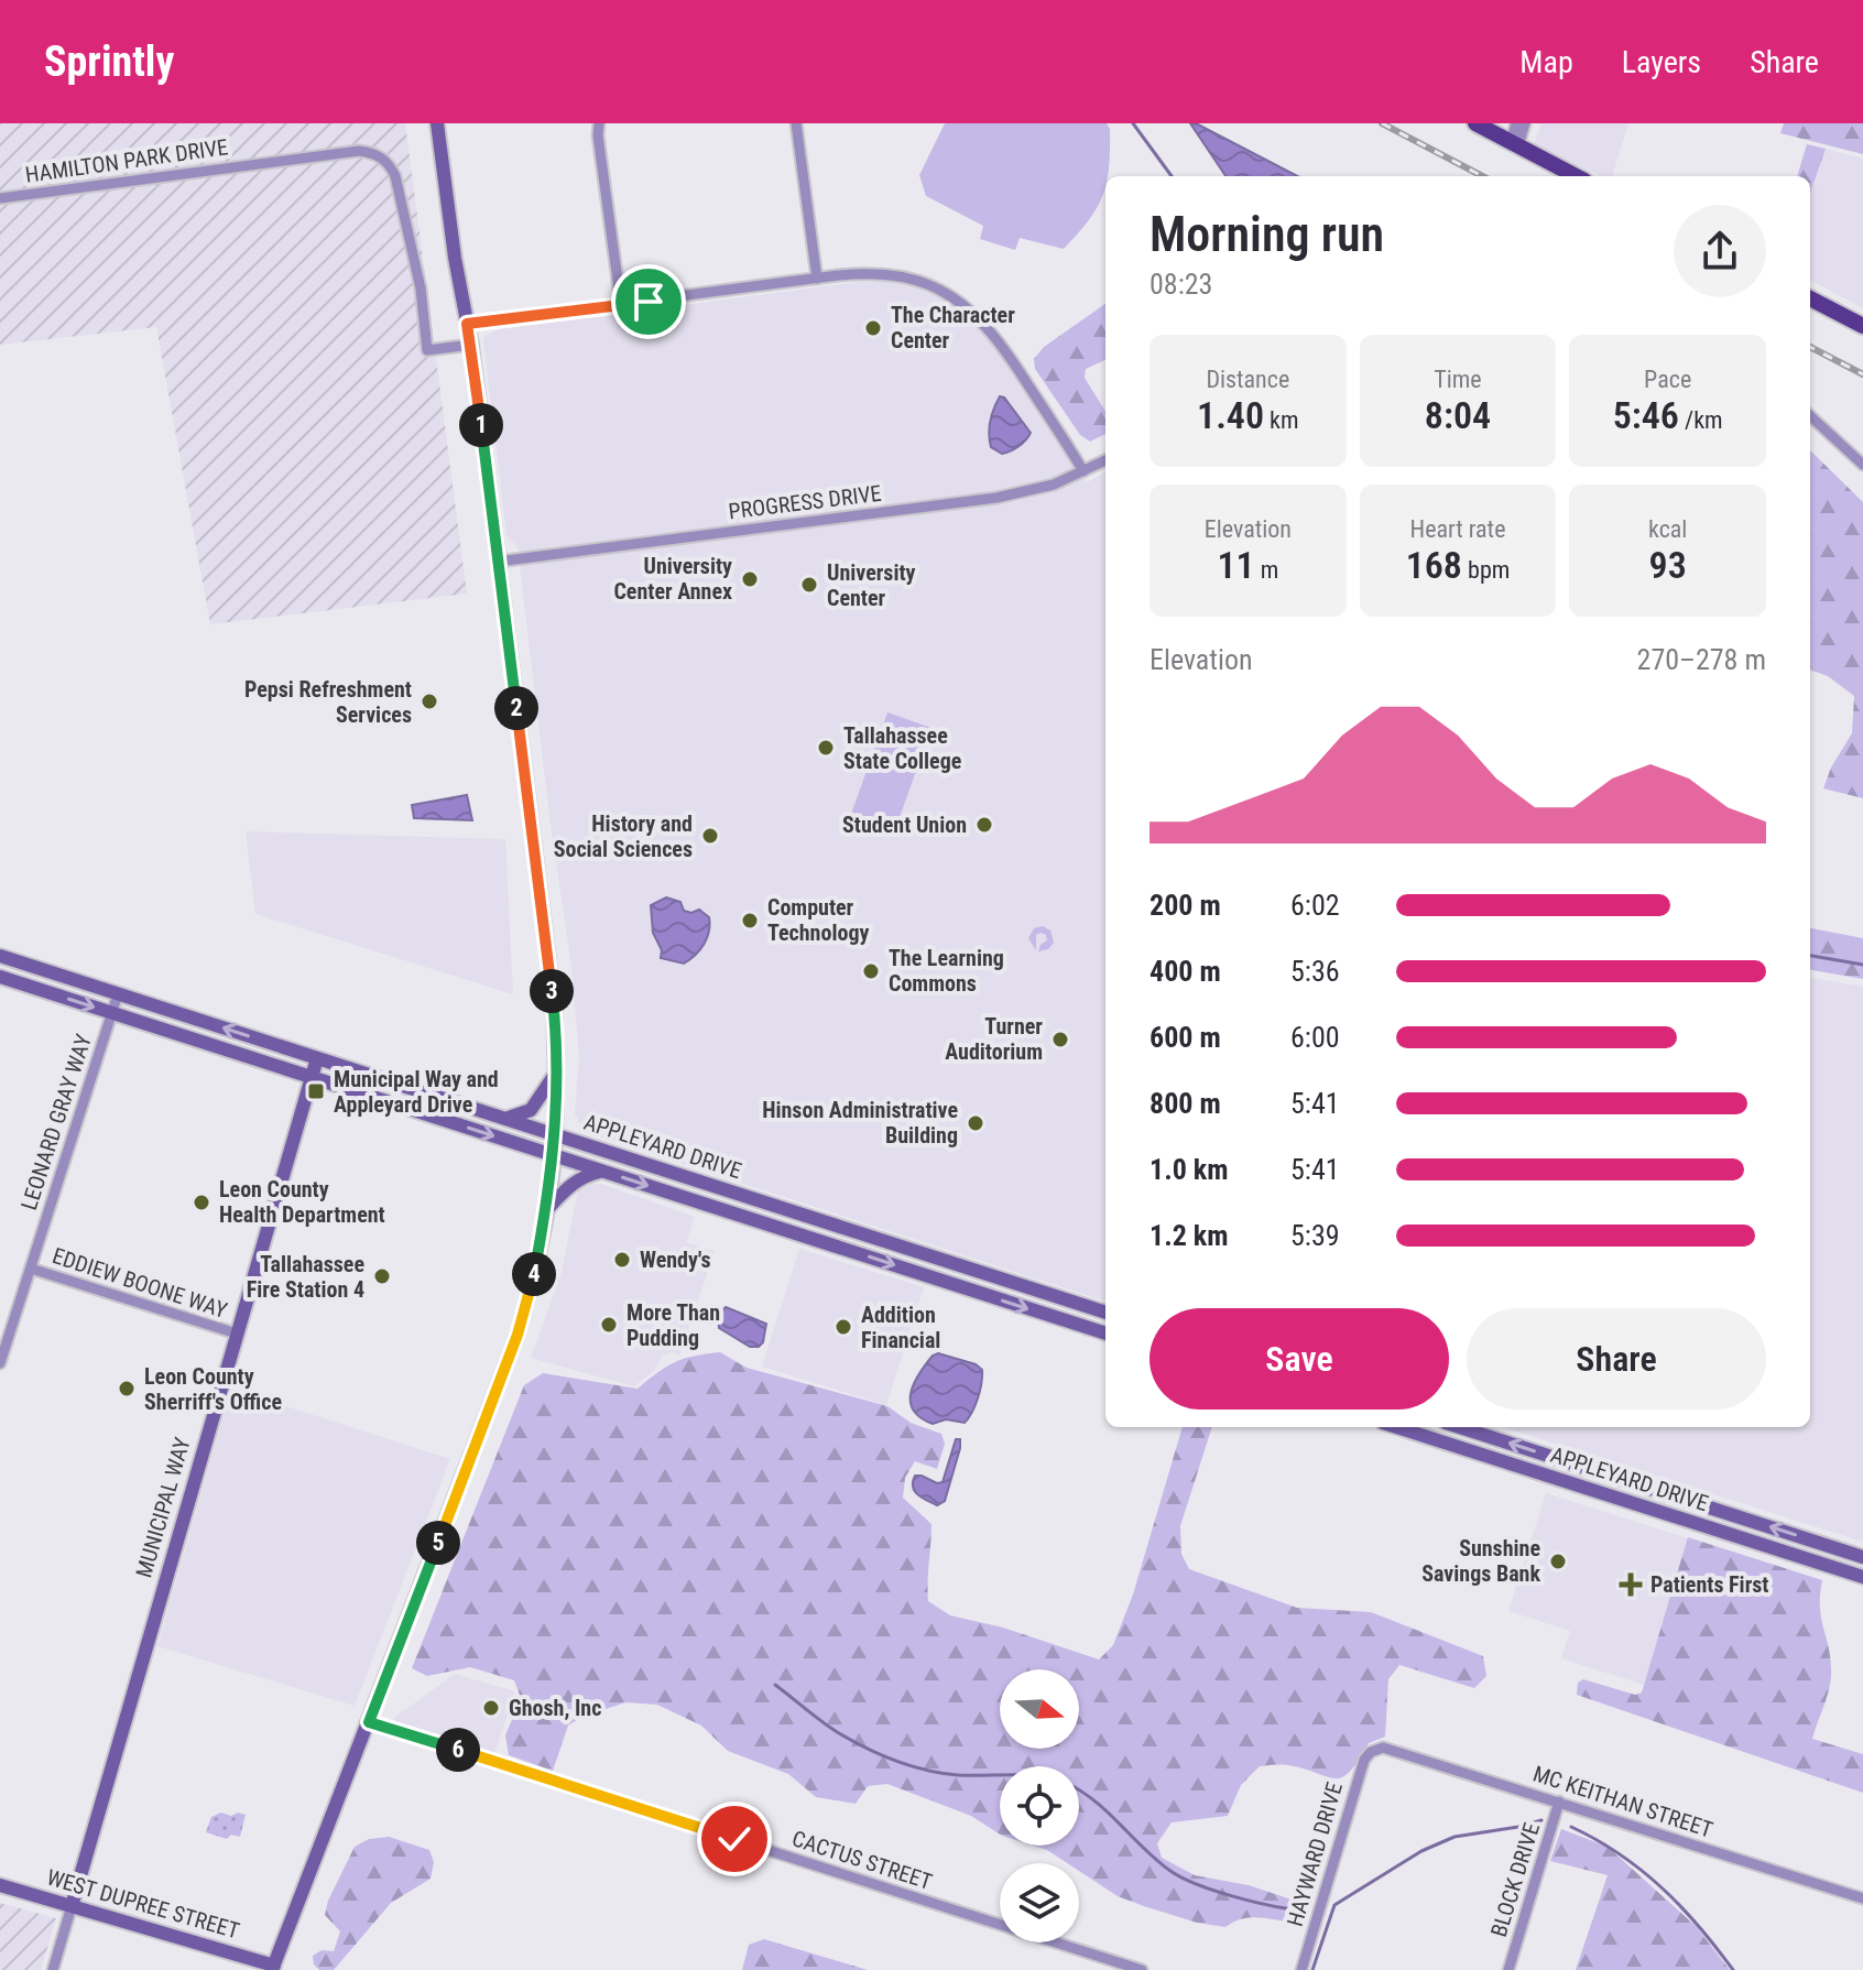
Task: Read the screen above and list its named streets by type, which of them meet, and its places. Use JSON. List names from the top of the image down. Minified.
{"streets":{"main road":["APPLEYARD DRIVE","MUNICIPAL WAY","WEST DUPREE STREET"],"street":["HAMILTON PARK DRIVE","PROGRESS DRIVE","LEONARD GRAY WAY","EDDIEW BOONE WAY","MC KEITHAN STREET","HAYWARD DRIVE","CACTUS STREET","BLOCK DRIVE"]},"crossings":[["LEONARD GRAY WAY","APPLEYARD DRIVE"],["LEONARD GRAY WAY","EDDIEW BOONE WAY"],["APPLEYARD DRIVE","MUNICIPAL WAY"],["EDDIEW BOONE WAY","MUNICIPAL WAY"],["MUNICIPAL WAY","WEST DUPREE STREET"],["MC KEITHAN STREET","HAYWARD DRIVE"],["MC KEITHAN STREET","BLOCK DRIVE"]],"places":{"other":["The Character Center","University Center Annex","University Center","Pepsi Refreshment Services","Tallahassee State College","Student Union","History and Social Sciences","Computer Technology","The Learning Commons","Turner Auditorium","Hinson Administrative Building","Leon County Health Department","Wendy's","Tallahassee Fire Station 4","More Than Pudding","Addition Financial","Leon County Sherriff's Office","Sunshine Savings Bank","Ghosh, Inc"],"transit":["Municipal Way and Appleyard Drive"],"health":["Patients First"]},"north":"right","page":{"header":"Sprintly","nav":["Map","Layers","Share"],"heading":["Morning run","08:23"],"stats":[["Distance","1.40 km"],["Time","8:04"],["Pace","5:46 /km"],["Elevation","11 m"],["Heart rate","168 bpm"],["kcal","93"]],"pins":["1","2","3","4","5","6"],"chart":["Elevation","270–278 m"],"list":[{"name":"200 m","note":"6:02"},{"name":"400 m","note":"5:36"},{"name":"600 m","note":"6:00"},{"name":"800 m","note":"5:41"},{"name":"1.0 km","note":"5:41"},{"name":"1.2 km","note":"5:39"}],"buttons":["Save","Share"]}}
